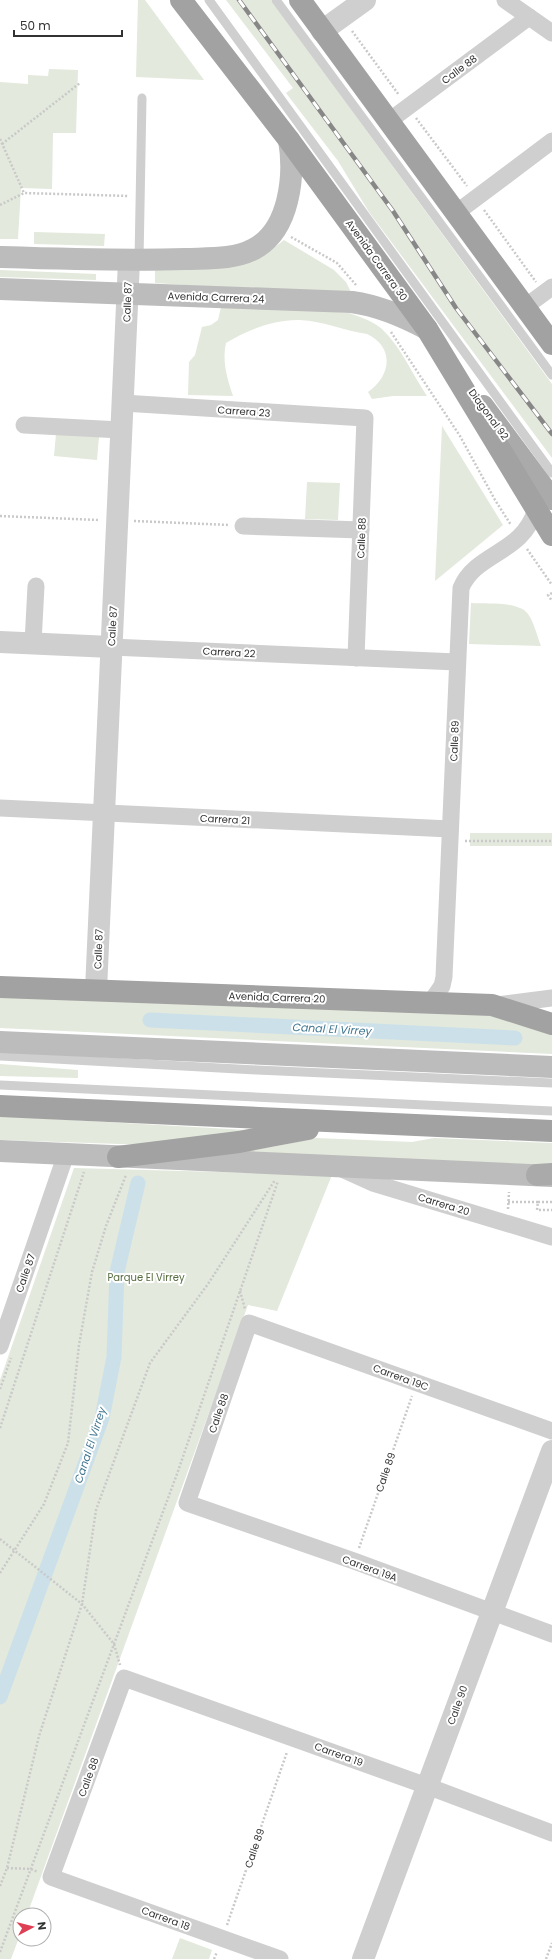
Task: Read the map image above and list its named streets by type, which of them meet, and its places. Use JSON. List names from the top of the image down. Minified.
{"streets":{"highway":["Avenida Carrera 30","Avenida Carrera 20"],"main road":["Avenida Carrera 24"],"street":["Calle 88","Calle 87","Carrera 23","Carrera 22","Calle 89","Carrera 21","Carrera 20","Carrera 19C","Carrera 19A","Calle 90","Carrera 19","Carrera 18"]},"crossings":[["Calle 88","Carrera 23"],["Calle 88","Carrera 22"],["Calle 88","Carrera 19C"],["Calle 88","Carrera 19A"],["Calle 88","Carrera 19"],["Calle 88","Carrera 18"],["Avenida Carrera 30","Avenida Carrera 24"],["Avenida Carrera 30","Calle 89"],["Avenida Carrera 24","Calle 87"],["Calle 87","Carrera 23"],["Calle 87","Carrera 22"],["Calle 87","Carrera 21"],["Calle 87","Avenida Carrera 20"],["Carrera 22","Calle 89"],["Calle 89","Carrera 21"],["Calle 89","Avenida Carrera 20"],["Calle 89","Carrera 19C"],["Calle 89","Carrera 19A"],["Calle 89","Carrera 19"],["Calle 89","Carrera 18"],["Carrera 19A","Calle 90"],["Calle 90","Carrera 19"]],"water":["Canal El Virrey"],"parks":["Parque El Virrey"],"scale_bar":"50 m","north":"right"}
